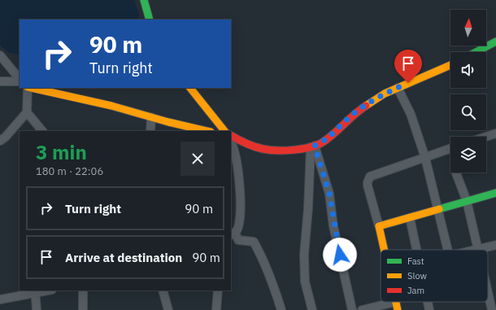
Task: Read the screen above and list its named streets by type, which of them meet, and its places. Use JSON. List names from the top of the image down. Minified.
{"legend":["Fast","Slow","Jam"],"north":"top","page":{"turn":["90 m","Turn right"],"heading":["3 min","180 m · 22:06"],"list":[{"name":"Turn right","value":"90 m"},{"name":"Arrive at destination","value":"90 m"}]}}
